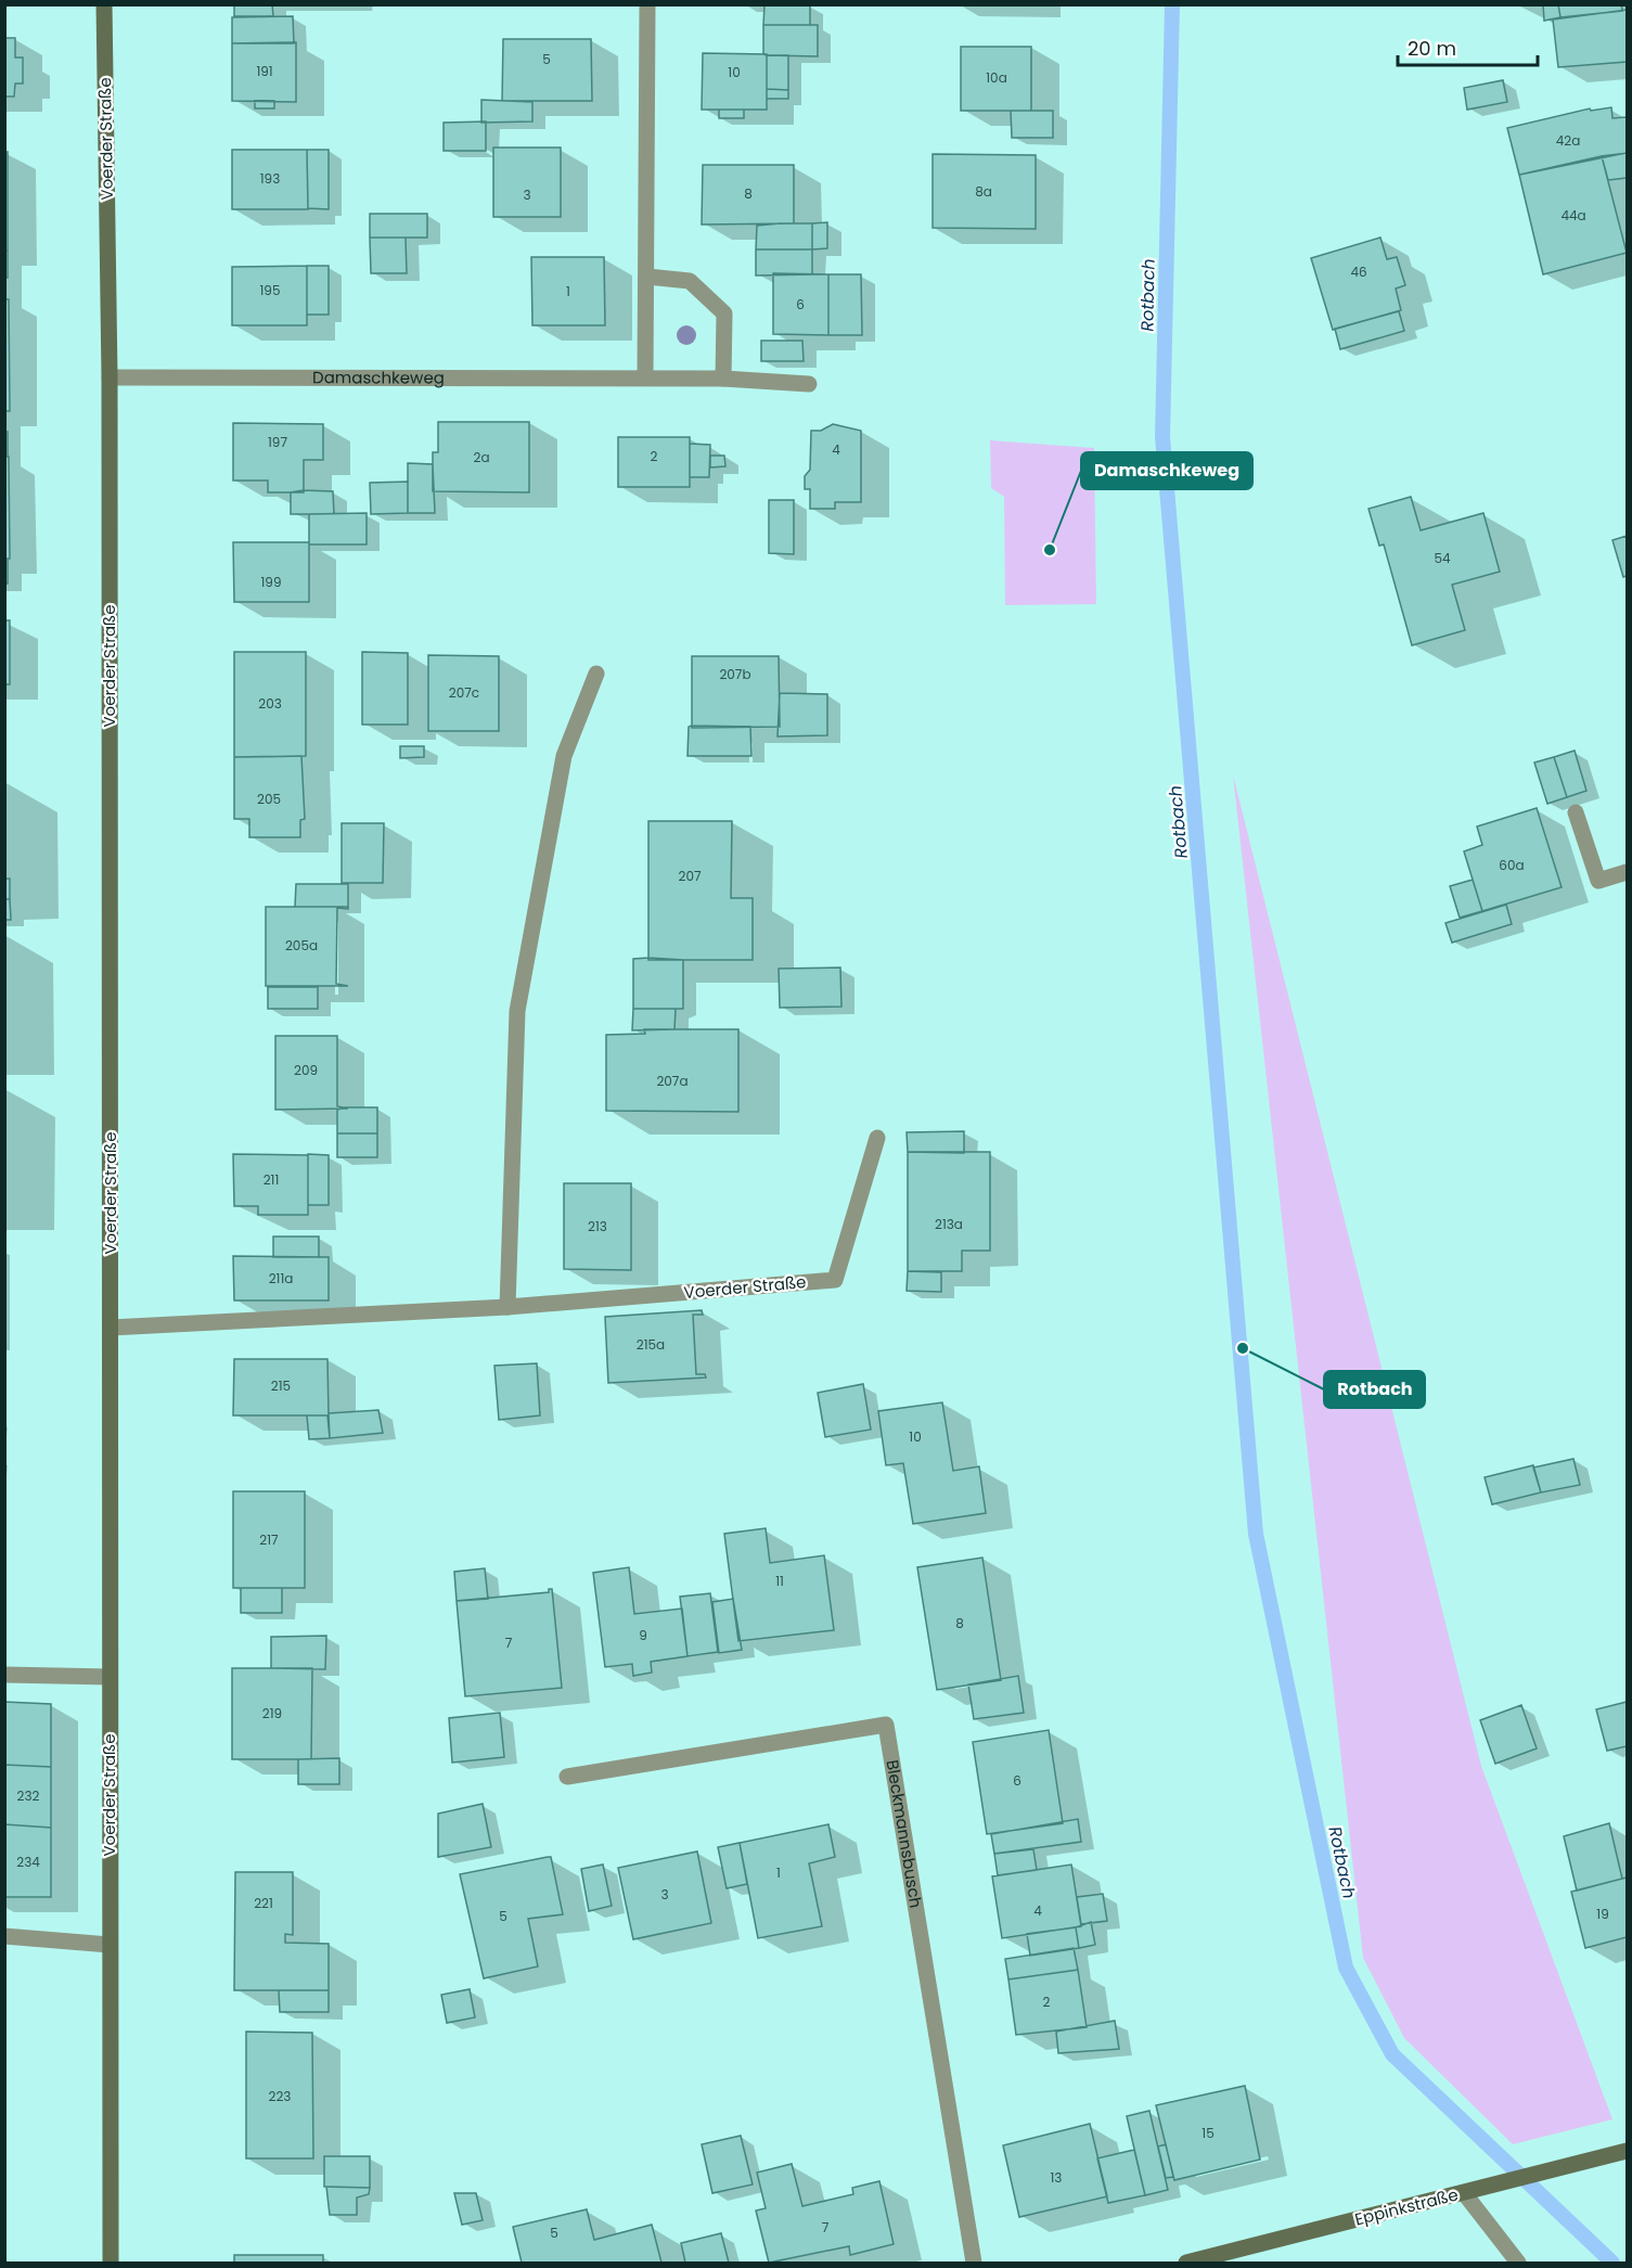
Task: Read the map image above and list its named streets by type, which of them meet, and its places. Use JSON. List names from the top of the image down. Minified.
{"streets":{"main road":["Voerder Straße","Eppinkstraße"],"street":["Damaschkeweg","Bleckmannsbusch"]},"crossings":[["Voerder Straße","Damaschkeweg"]],"water":["Rotbach"],"places":["Damaschkeweg","Rotbach"],"house_numbers":["5","191","10","10a","42a","193","8a","8","3","44a","46","195","1","6","197","4","2","2a","54","199","207b","207c","203","205","60a","207","205a","209","207a","211","213a","213","211a","215a","215","10","217","11","8","9","7","219","6","232","234","1","3","221","4","19","5","2","223","15","13","7","5"],"scale_bar":"20 m"}
